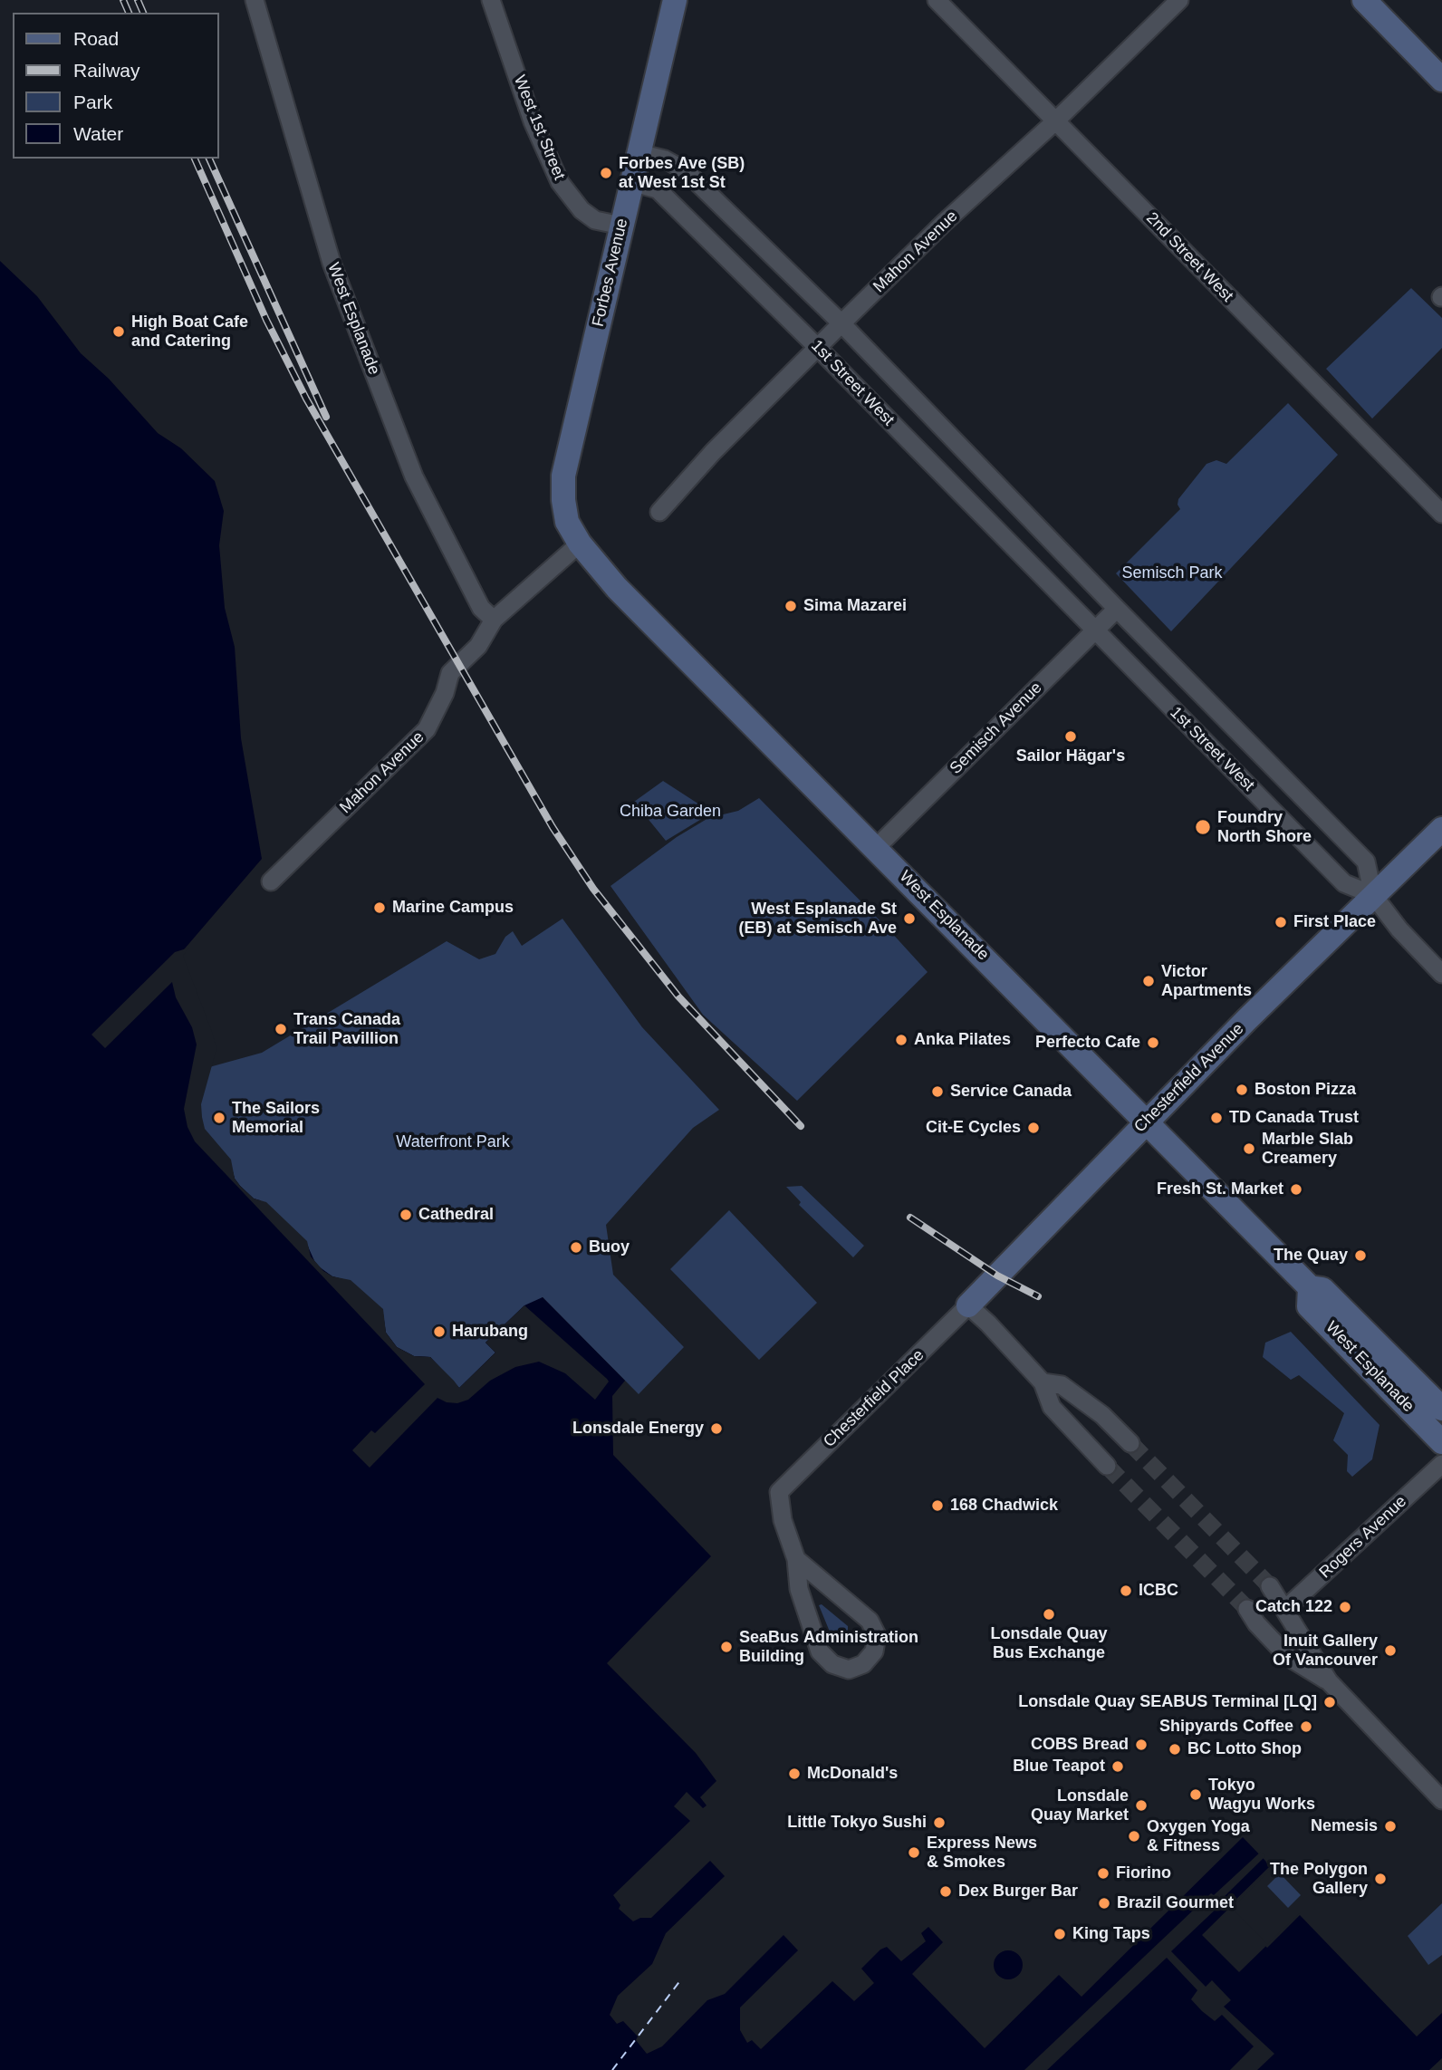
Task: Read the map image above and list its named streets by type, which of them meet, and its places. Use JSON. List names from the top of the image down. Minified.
{"streets":{"main road":["Forbes Avenue","West Esplanade","Chesterfield Avenue"],"street":["West 1st Street","Mahon Avenue","2nd Street West","1st Street West","Semisch Avenue","Chesterfield Place","Rogers Avenue"]},"crossings":[["West 1st Street","Forbes Avenue"],["Mahon Avenue","2nd Street West"],["Mahon Avenue","Forbes Avenue"],["Mahon Avenue","West Esplanade"],["Mahon Avenue","1st Street West"],["Forbes Avenue","West Esplanade"],["Forbes Avenue","1st Street West"],["West Esplanade","Semisch Avenue"],["West Esplanade","Chesterfield Avenue"],["1st Street West","Semisch Avenue"],["1st Street West","Chesterfield Avenue"],["Chesterfield Avenue","Chesterfield Place"]],"parks":["Semisch Park","Chiba Garden","Waterfront Park"],"places":["Forbes Ave (SB) at West 1st St","High Boat Cafe and Catering","Sima Mazarei","Sailor Hägar's","Foundry North Shore","Marine Campus","West Esplanade St (EB) at Semisch Ave","First Place","Victor Apartments","Trans Canada Trail Pavillion","Anka Pilates","Perfecto Cafe","Boston Pizza","Service Canada","The Sailors Memorial","TD Canada Trust","Cit-E Cycles","Marble Slab Creamery","Fresh St. Market","Cathedral","Buoy","The Quay","Harubang","Lonsdale Energy","168 Chadwick","ICBC","Catch 122","Lonsdale Quay Bus Exchange","SeaBus Administration Building","Inuit Gallery Of Vancouver","Lonsdale Quay SEABUS Terminal [LQ]","Shipyards Coffee","COBS Bread","BC Lotto Shop","Blue Teapot","McDonald's","Tokyo Wagyu Works","Lonsdale Quay Market","Little Tokyo Sushi","Nemesis","Oxygen Yoga & Fitness","Express News & Smokes","Fiorino","The Polygon Gallery","Dex Burger Bar","Brazil Gourmet","King Taps"],"legend":["Road","Railway","Park","Water"]}
